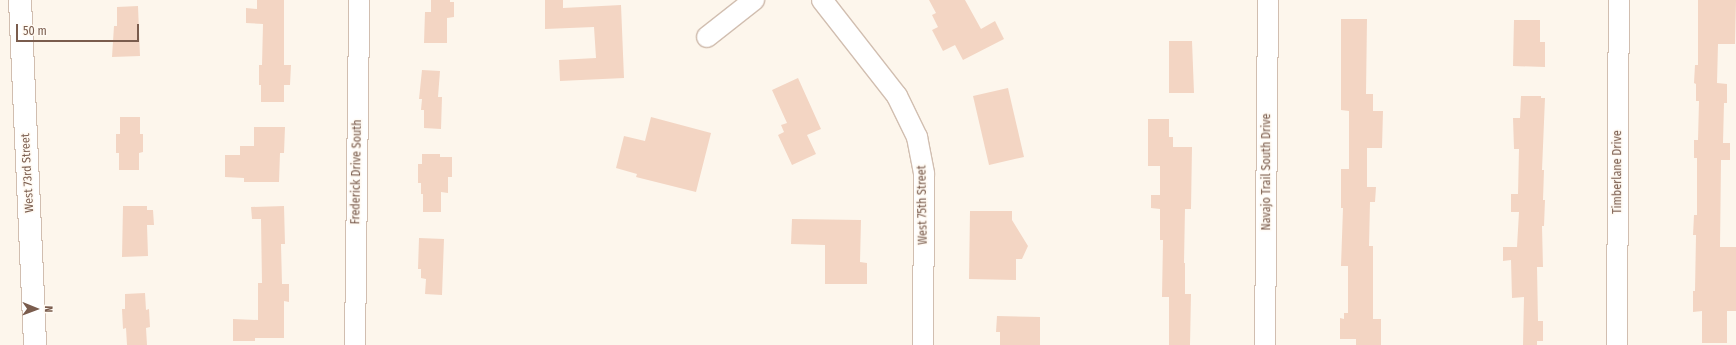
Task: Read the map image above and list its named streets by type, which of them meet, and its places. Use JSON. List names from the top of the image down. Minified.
{"streets":{"main road":["West 73rd Street"],"street":["Frederick Drive South","Navajo Trail South Drive","Timberlane Drive","West 75th Street"]},"scale_bar":"50 m","north":"right"}
